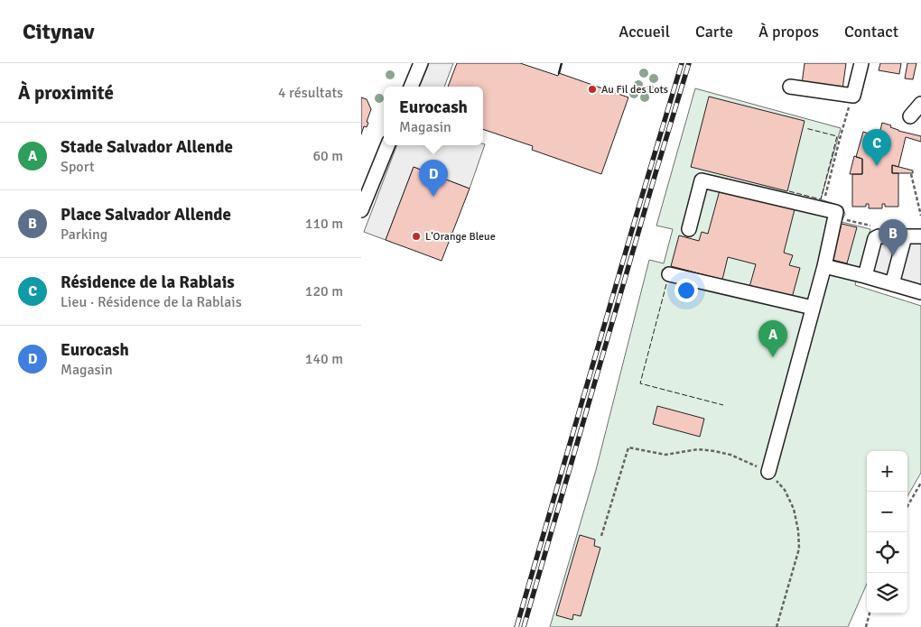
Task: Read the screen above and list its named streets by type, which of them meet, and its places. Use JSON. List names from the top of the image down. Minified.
{"places":["Au Fil des Lots","L'Orange Bleue"],"page":{"header":"Citynav","nav":["Accueil","Carte","À propos","Contact"],"heading":["À proximité","4 résultats"],"popup":["Eurocash","Magasin"],"list":[{"mark":"A","name":"Stade Salvador Allende","note":"Sport","value":"60 m"},{"mark":"B","name":"Place Salvador Allende","note":"Parking","value":"110 m"},{"mark":"C","name":"Résidence de la Rablais","note":"Lieu · Résidence de la Rablais","value":"120 m"},{"mark":"D","name":"Eurocash","note":"Magasin","value":"140 m"}],"pins":["C","D","B","A"],"map_buttons":["+","−"]}}
